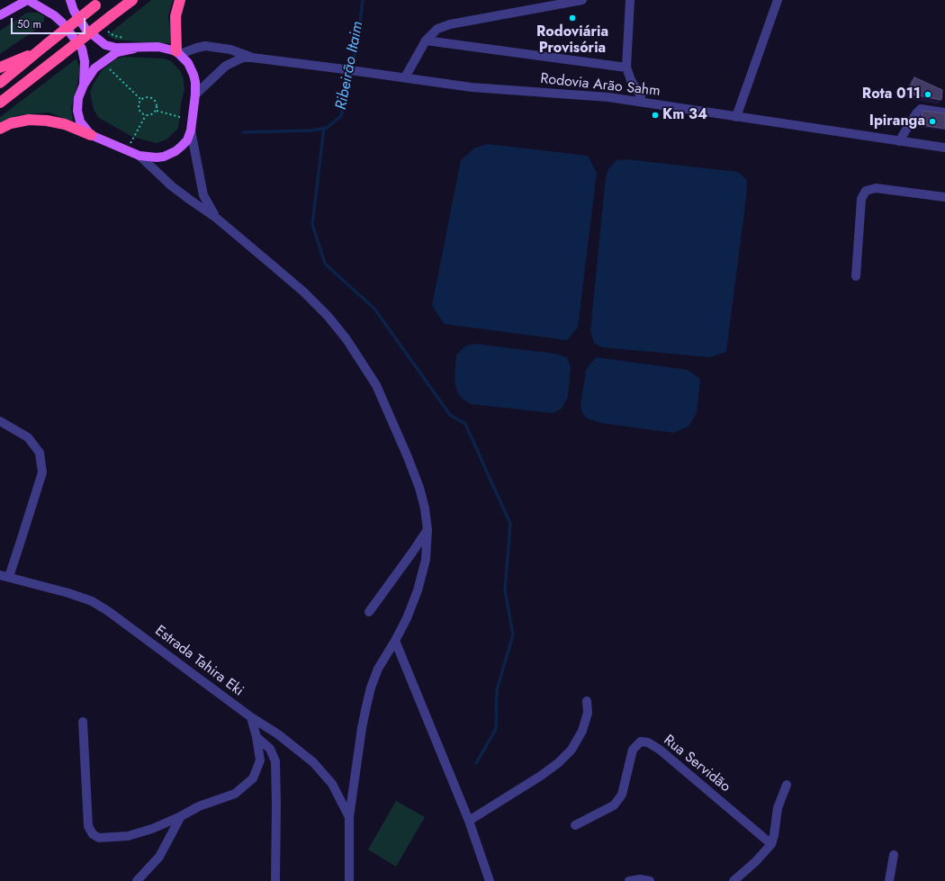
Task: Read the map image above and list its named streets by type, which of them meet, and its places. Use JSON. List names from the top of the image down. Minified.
{"streets":{"street":["Rodovia Arão Sahm","Estrada Tahira Eki","Rua Servidão"]},"water":["Ribeirão Itaim"],"places":["Rodoviária Provisória","Rota 011","Km 34","Ipiranga"],"scale_bar":"50 m"}
